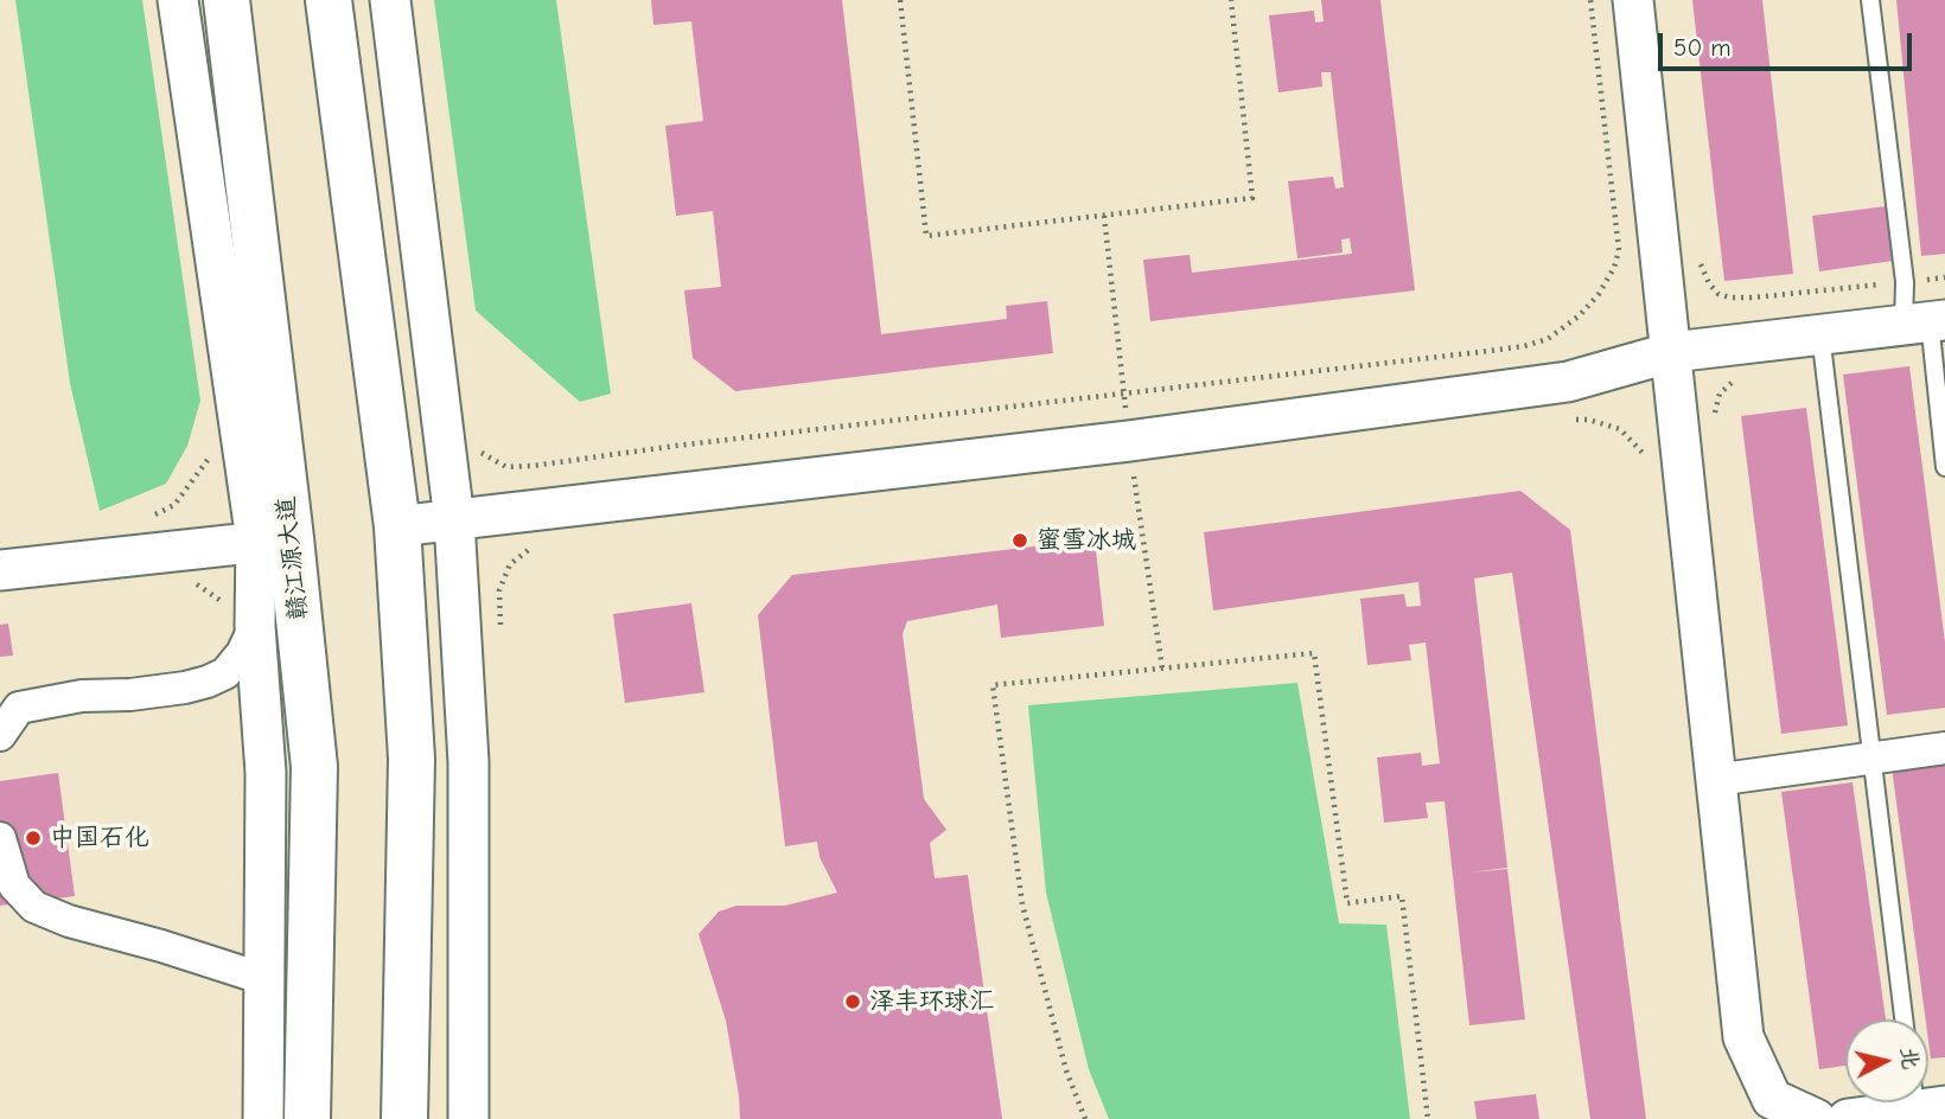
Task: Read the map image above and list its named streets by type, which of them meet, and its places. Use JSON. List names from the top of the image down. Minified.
{"streets":{"main road":["赣江源大道"]},"places":["蜜雪冰城","中国石化","泽丰环球汇"],"scale_bar":"50 m","north":"right"}
